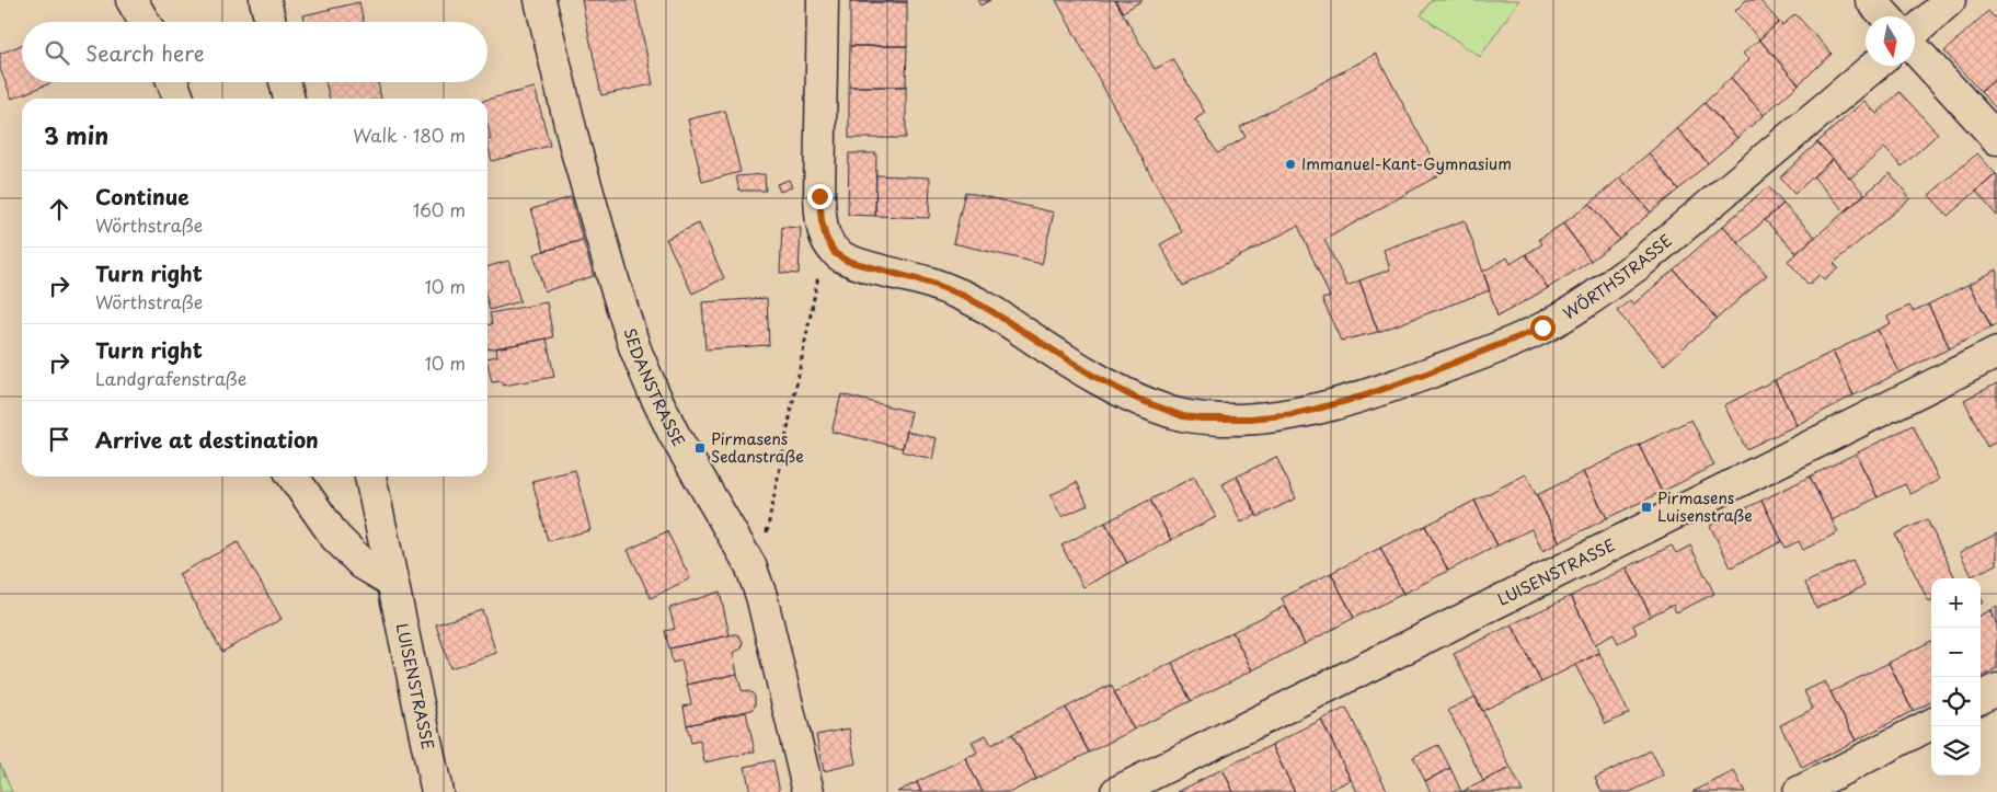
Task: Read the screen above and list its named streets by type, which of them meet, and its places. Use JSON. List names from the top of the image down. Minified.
{"streets":{"street":["WÖRTHSTRASSE","SEDANSTRASSE","LUISENSTRASSE"]},"places":{"other":["Immanuel-Kant-Gymnasium"],"transit":["Pirmasens Sedanstraße","Pirmasens Luisenstraße"]},"north":"bottom","page":{"search":"Search here","heading":["3 min","Walk · 180 m"],"list":[["Continue","Wörthstraße","160 m"],["Turn right","Wörthstraße","10 m"],["Turn right","Landgrafenstraße","10 m"],"Arrive at destination"],"map_buttons":["+","−"]}}
